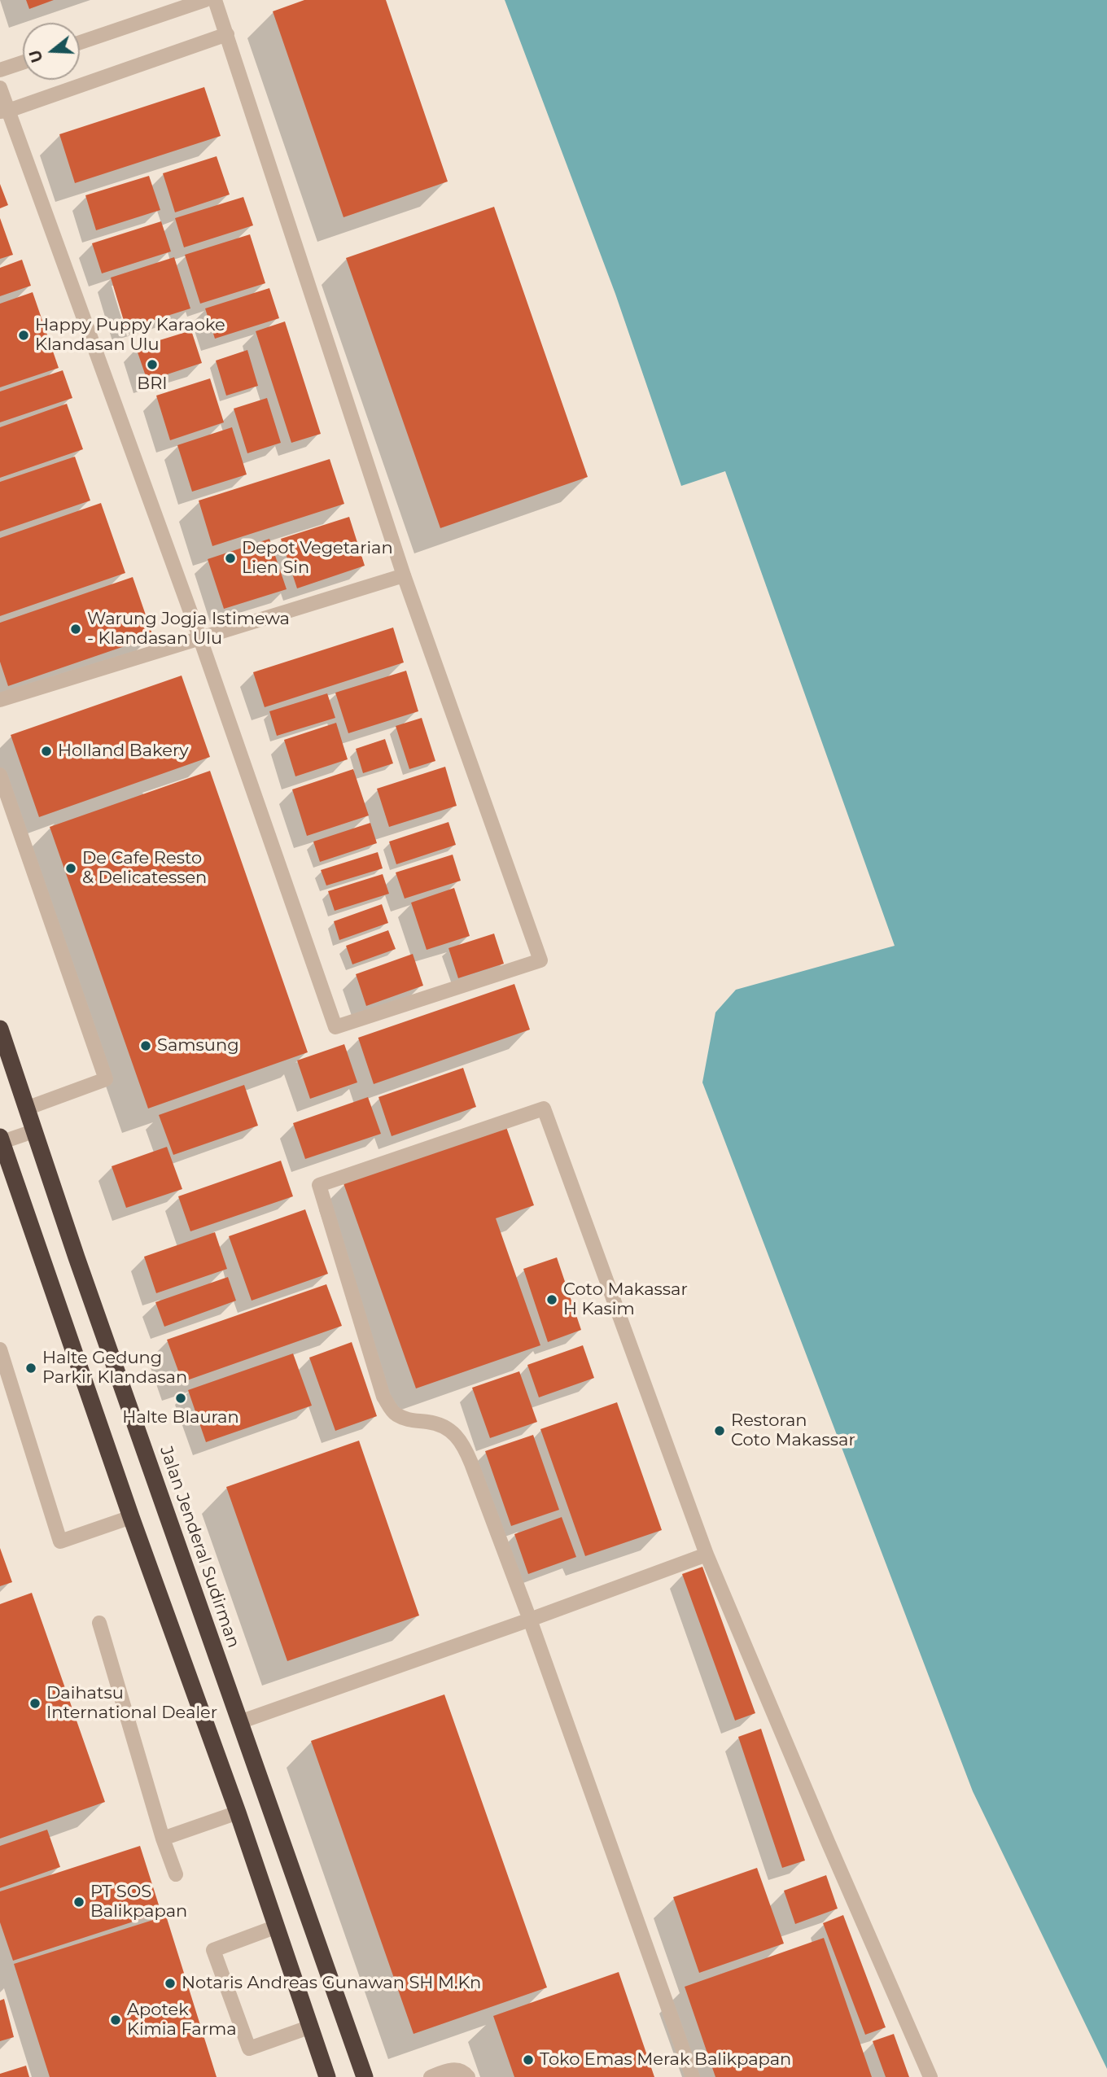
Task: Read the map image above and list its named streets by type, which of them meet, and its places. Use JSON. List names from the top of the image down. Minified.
{"streets":{"highway":["Jalan Jenderal Sudirman"]},"places":["Happy Puppy Karaoke Klandasan Ulu","BRI","Depot Vegetarian Lien Sin","Warung Jogja Istimewa - Klandasan Ulu","Holland Bakery","De Cafe Resto & Delicatessen","Samsung","Coto Makassar H Kasim","Halte Gedung Parkir Klandasan","Halte Blauran","Restoran Coto Makassar","Daihatsu International Dealer","PT SOS Balikpapan","Notaris Andreas Gunawan SH M.Kn","Apotek Kimia Farma","Toko Emas Merak Balikpapan"],"north":"left"}
